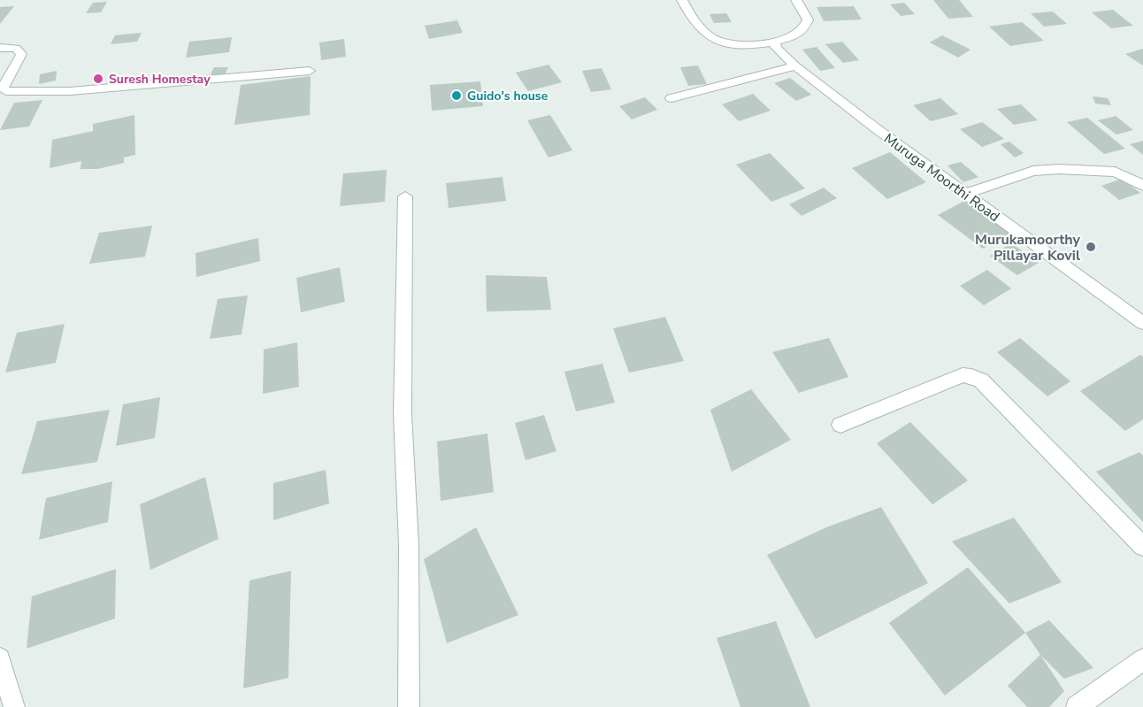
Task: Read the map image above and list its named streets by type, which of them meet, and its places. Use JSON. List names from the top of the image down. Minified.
{"streets":{"street":["Muruga Moorthi Road"]},"places":["Suresh Homestay","Guido's house","Murukamoorthy Pillayar Kovil"]}
